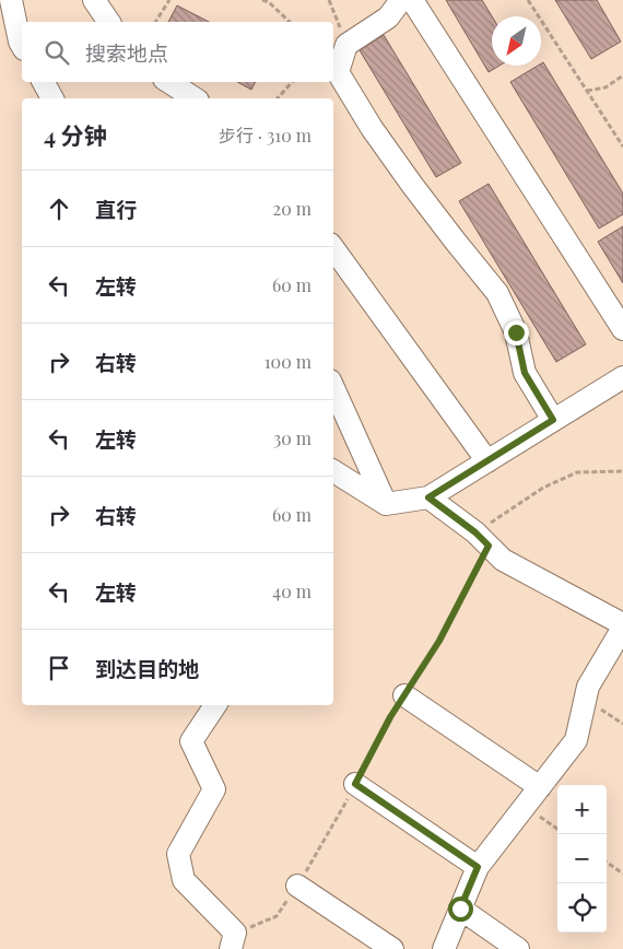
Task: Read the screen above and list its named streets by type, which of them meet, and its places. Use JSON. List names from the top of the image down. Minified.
{"north":"bottom left","page":{"search":"搜索地点","heading":["4 分钟","步行 · 310 m"],"list":[["直行","20 m"],["左转","60 m"],["右转","100 m"],["左转","30 m"],["右转","60 m"],["左转","40 m"],"到达目的地"],"map_buttons":["+","−"]}}
